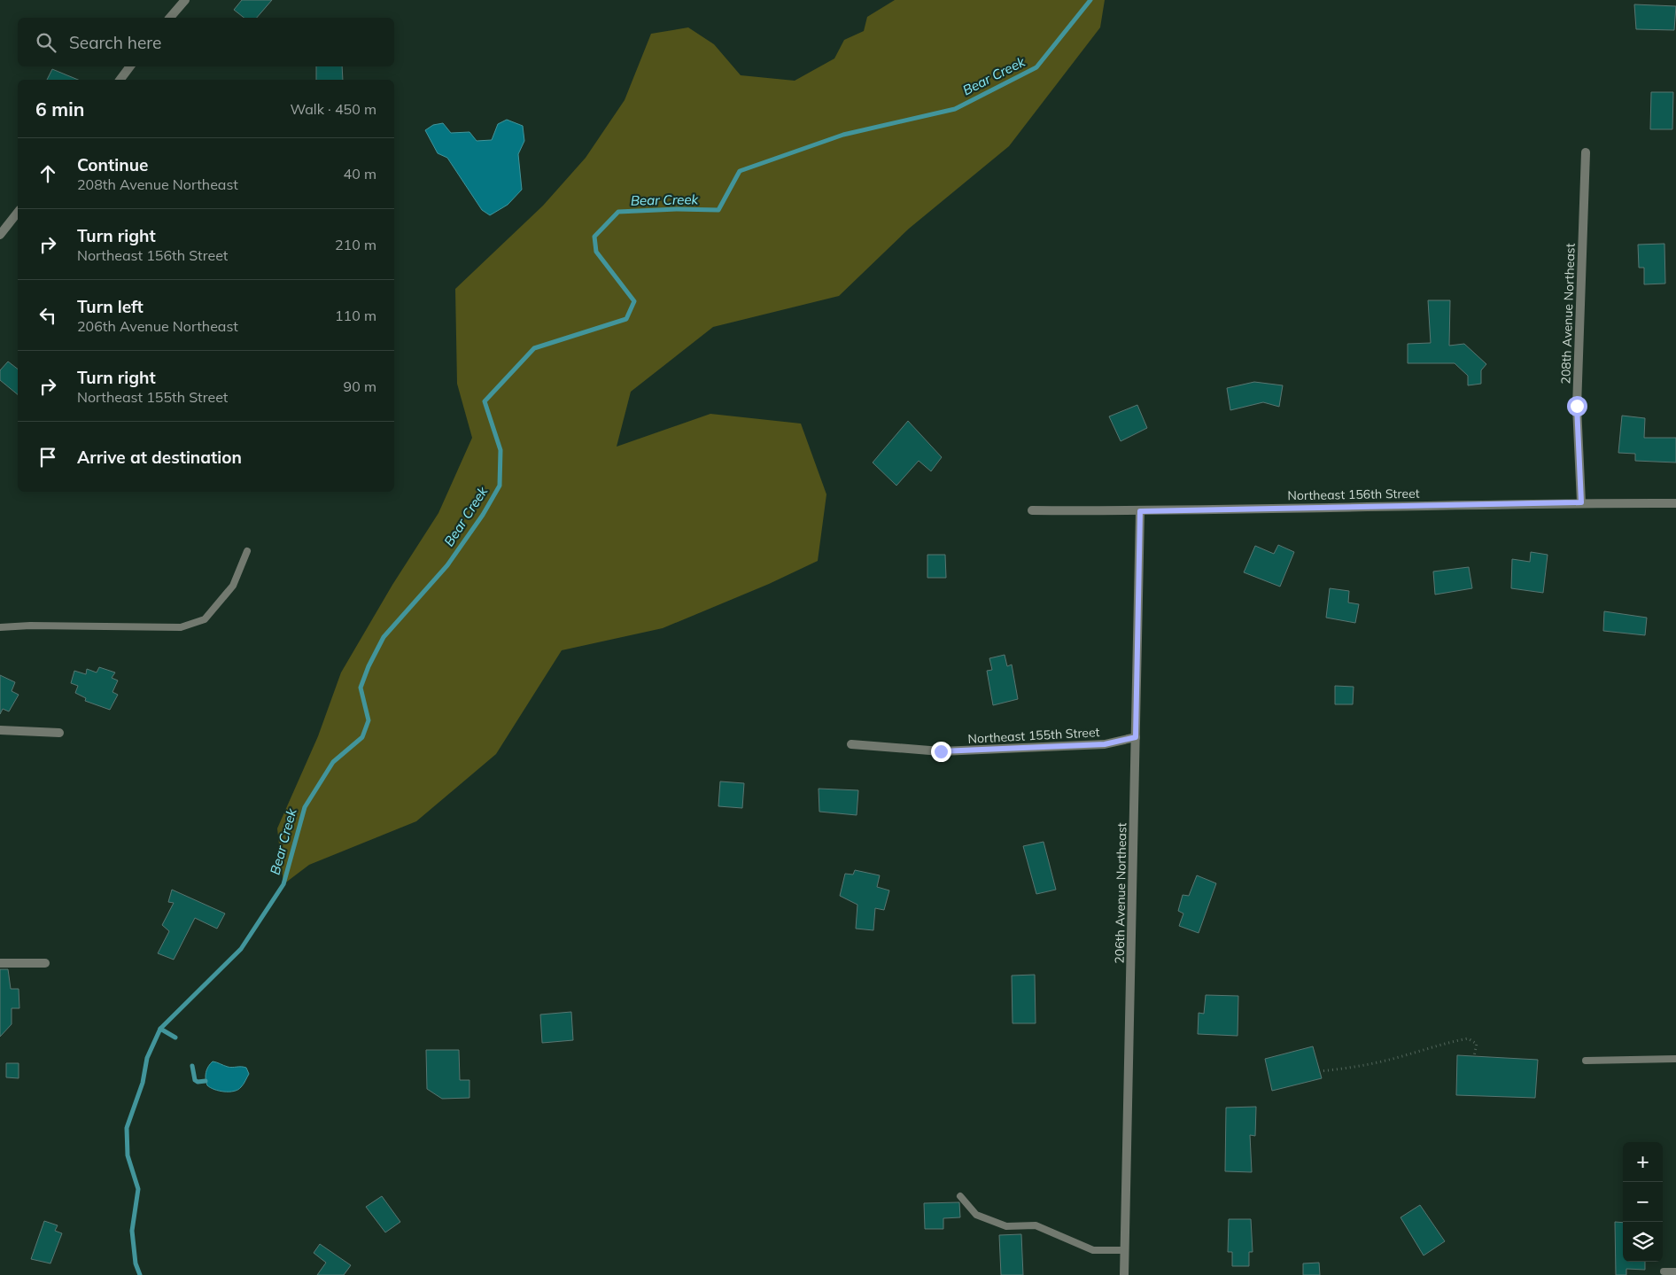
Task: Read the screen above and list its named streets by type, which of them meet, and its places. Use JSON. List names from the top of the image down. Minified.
{"streets":{"street":["208th Avenue Northeast","Northeast 156th Street","Northeast 155th Street","206th Avenue Northeast"]},"crossings":[["208th Avenue Northeast","Northeast 156th Street"],["Northeast 156th Street","206th Avenue Northeast"],["Northeast 155th Street","206th Avenue Northeast"]],"water":["Bear Creek"],"page":{"search":"Search here","heading":["6 min","Walk · 450 m"],"list":[["Continue","208th Avenue Northeast","40 m"],["Turn right","Northeast 156th Street","210 m"],["Turn left","206th Avenue Northeast","110 m"],["Turn right","Northeast 155th Street","90 m"],"Arrive at destination"],"map_buttons":["+","−"]}}
